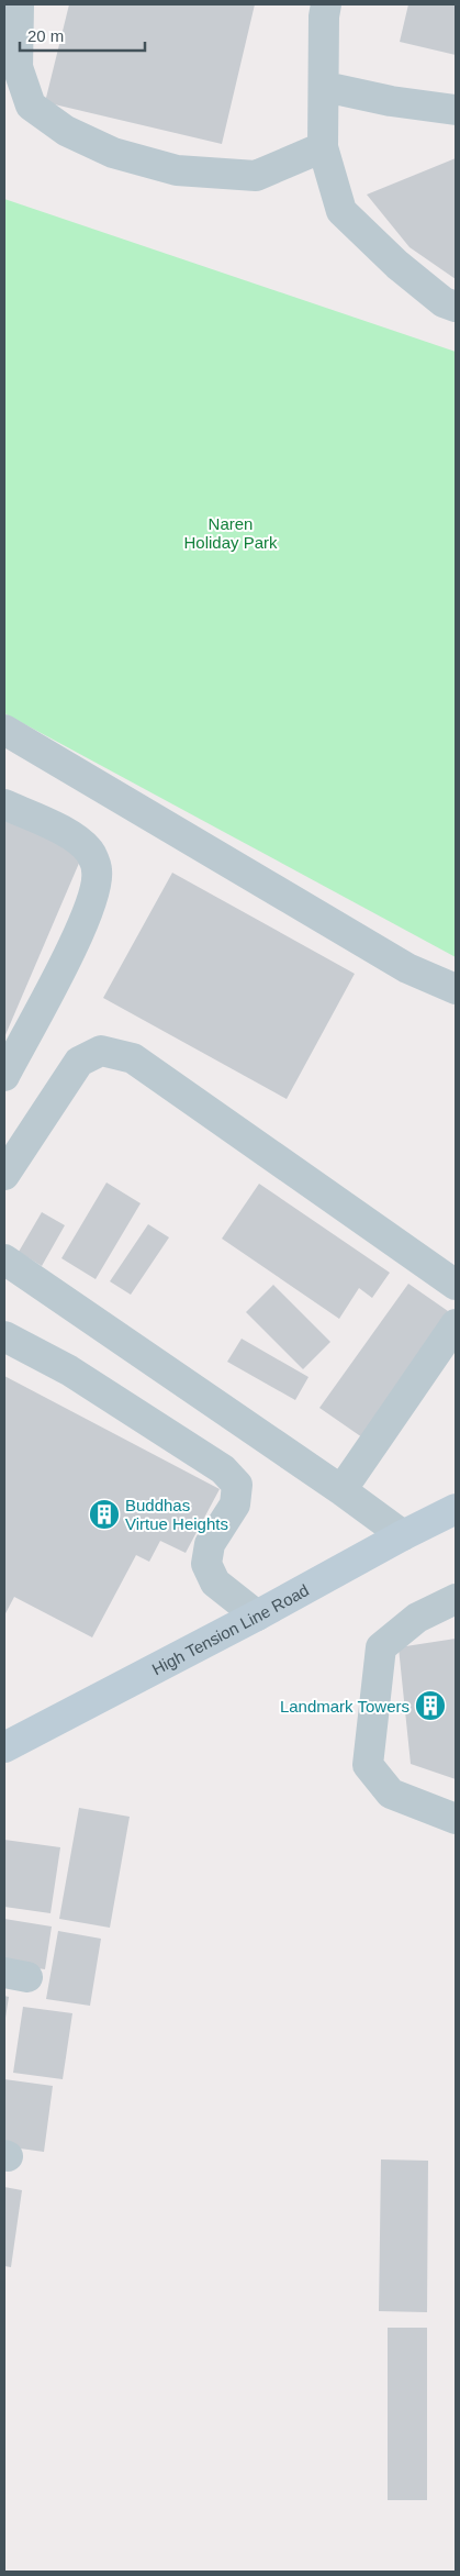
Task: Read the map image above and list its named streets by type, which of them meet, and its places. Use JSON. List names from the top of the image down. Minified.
{"streets":{"main road":["High Tension Line Road"]},"parks":["Naren Holiday Park"],"places":{"building":["Buddhas Virtue Heights","Landmark Towers"]},"scale_bar":"20 m"}
